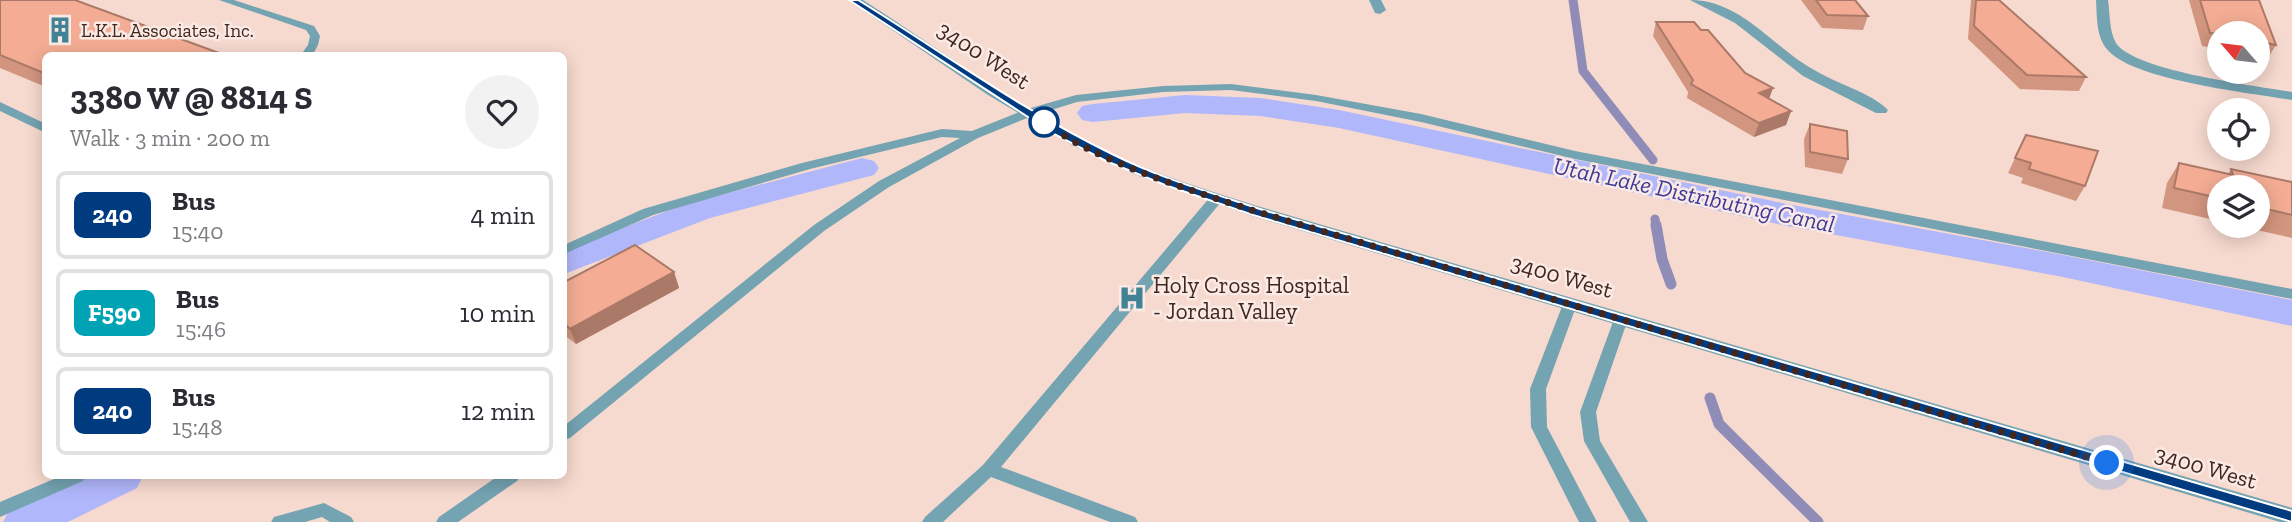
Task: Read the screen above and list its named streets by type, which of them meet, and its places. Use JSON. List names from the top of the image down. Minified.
{"streets":{"street":["3400 West"]},"water":["Utah Lake Distributing Canal"],"places":{"building":["L.K.L. Associates, Inc."],"hospital":["Holy Cross Hospital - Jordan Valley"]},"lines":["bus line 240"],"north":"top left","page":{"heading":["3380 W @ 8814 S","Walk · 3 min · 200 m"],"list":[{"mark":"240","name":"Bus","note":"15:40","value":"4 min"},{"mark":"F590","name":"Bus","note":"15:46","value":"10 min"},{"mark":"240","name":"Bus","note":"15:48","value":"12 min"}]}}
